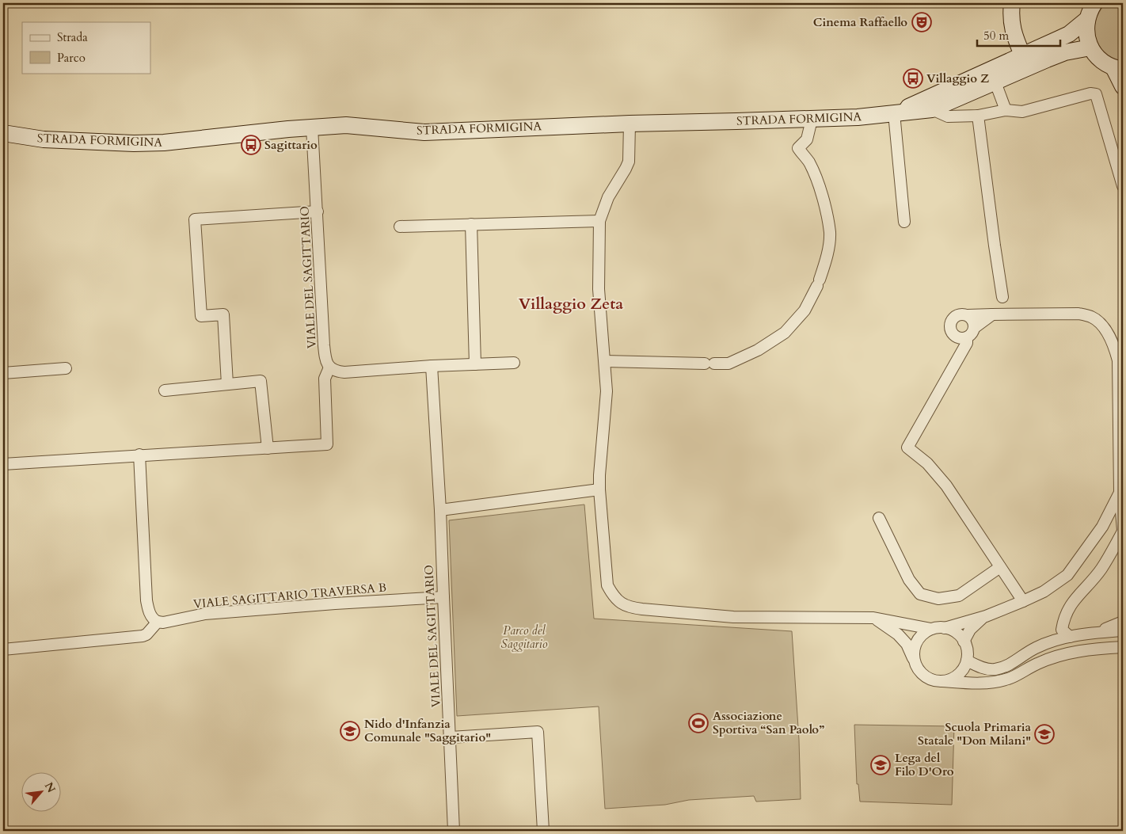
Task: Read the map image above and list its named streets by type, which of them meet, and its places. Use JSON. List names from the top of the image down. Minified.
{"streets":{"street":["STRADA FORMIGINA","VIALE DEL SAGITTARIO","VIALE SAGITTARIO TRAVERSA B"]},"crossings":[["STRADA FORMIGINA","VIALE DEL SAGITTARIO"],["VIALE DEL SAGITTARIO","VIALE SAGITTARIO TRAVERSA B"]],"districts":["Villaggio Zeta"],"parks":["Parco del Saggitario"],"places":{"theatre":["Cinema Raffaello"],"bus stop":["Villaggio Z","Sagittario"],"sports":["Associazione Sportiva “San Paolo”"],"school or university":["Nido d'Infanzia Comunale \"Saggitario\"","Scuola Primaria Statale \"Don Milani\"","Lega del Filo D'Oro"]},"legend":["Strada","Parco"],"scale_bar":"50 m","north":"top right"}
